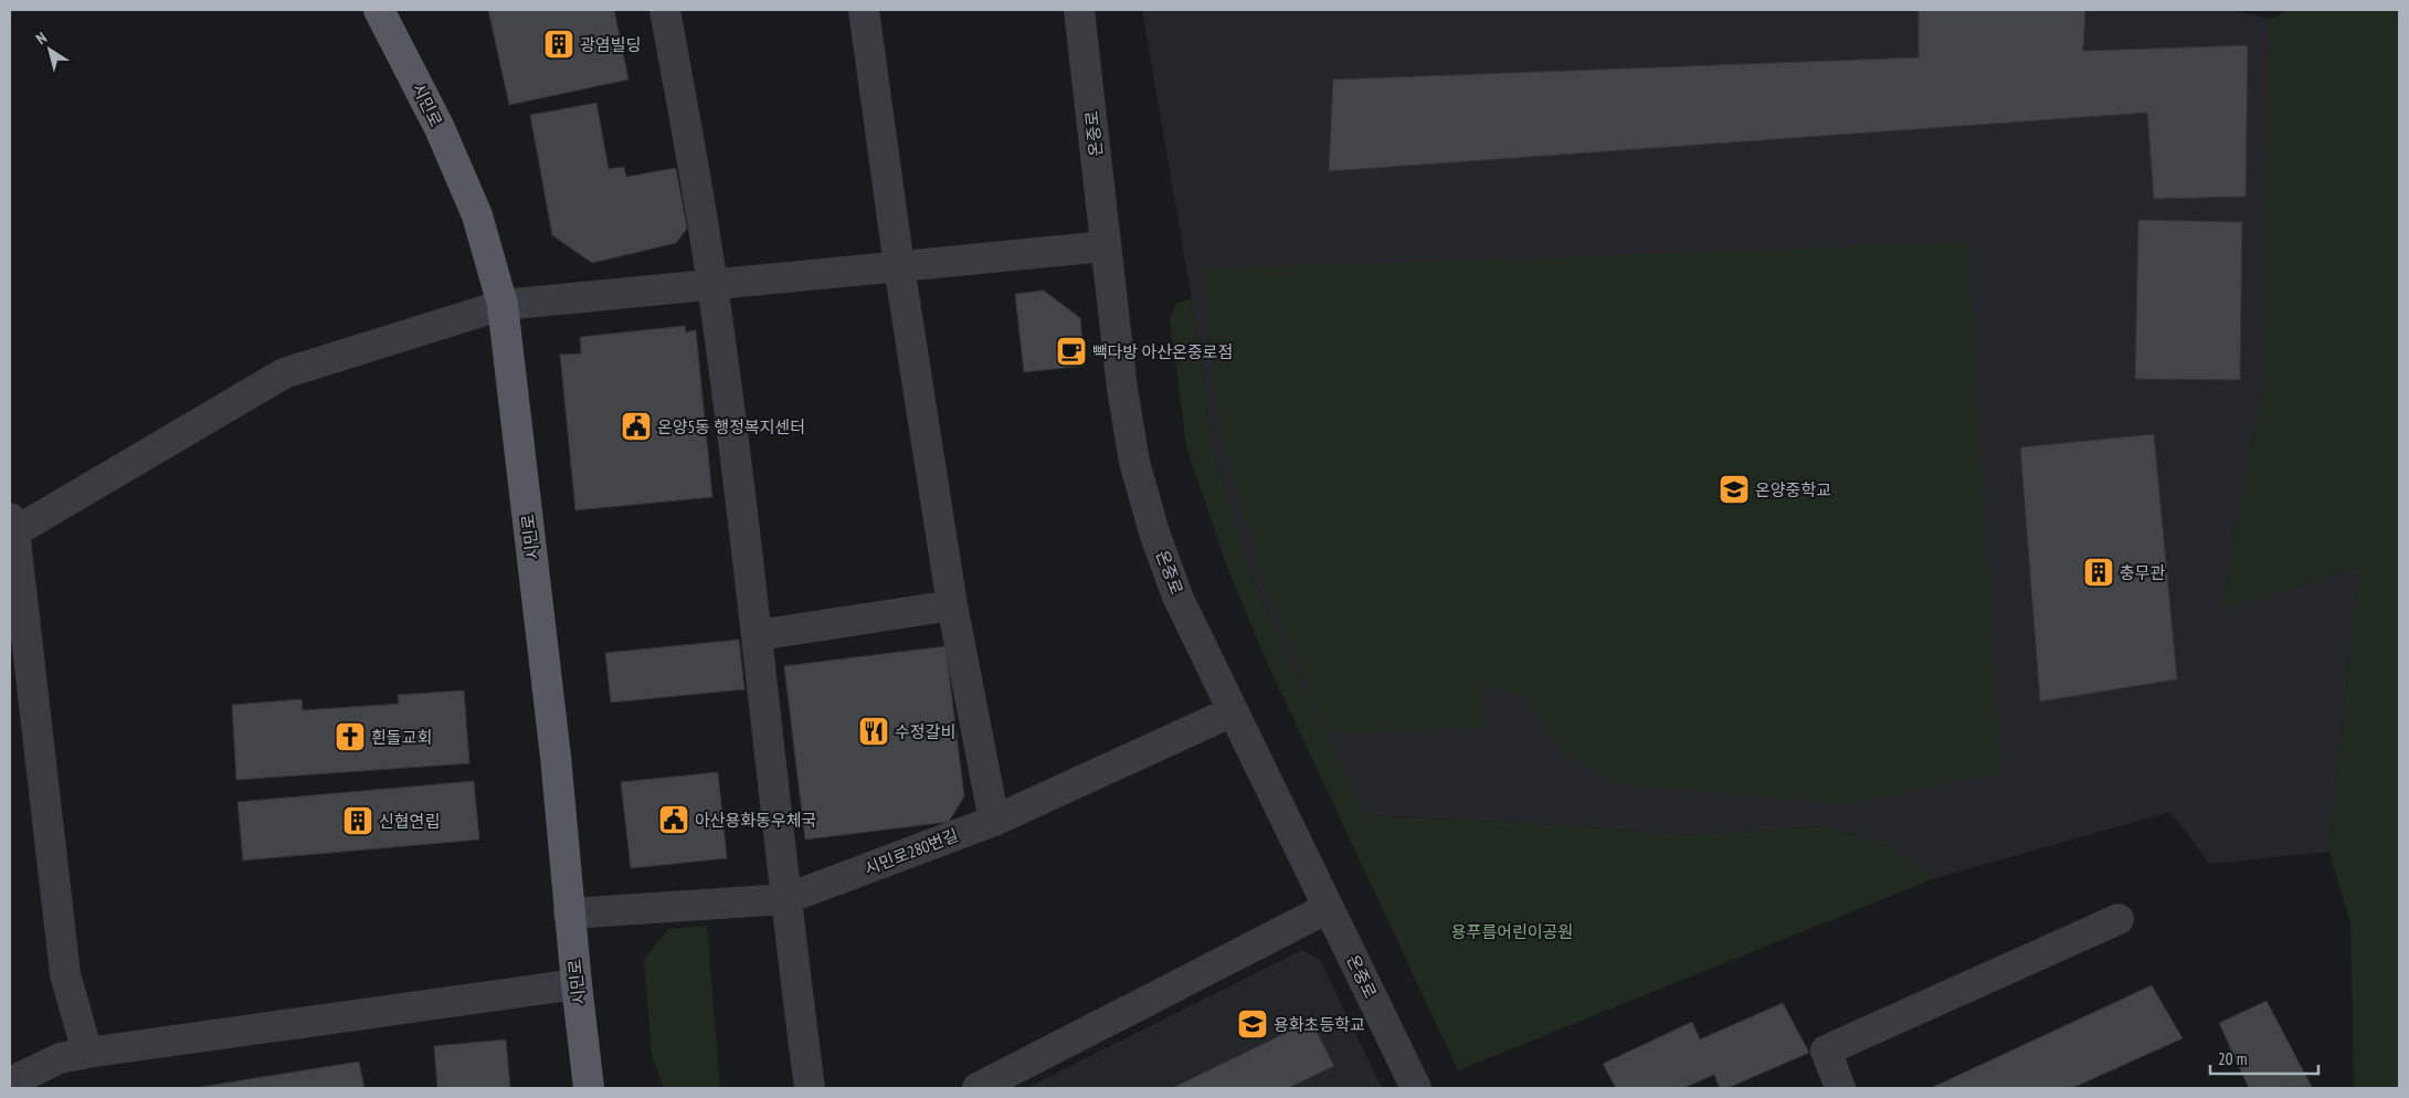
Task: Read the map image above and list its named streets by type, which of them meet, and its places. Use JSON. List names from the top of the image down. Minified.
{"streets":{"main road":["시민로"],"street":["온중로","시민로280번길"]},"crossings":[["시민로","시민로280번길"],["온중로","시민로280번길"]],"parks":["용푸름어린이공원"],"places":{"building":["광염빌딩","충무관","신협연립"],"cafe":["빽다방 아산온중로점"],"public building":["온양5동 행정복지센터","아산용화동우체국"],"school or university":["온양중학교","용화초등학교"],"restaurant":["수정갈비"],"church":["흰돌교회"]},"scale_bar":"20 m","north":"top left"}
